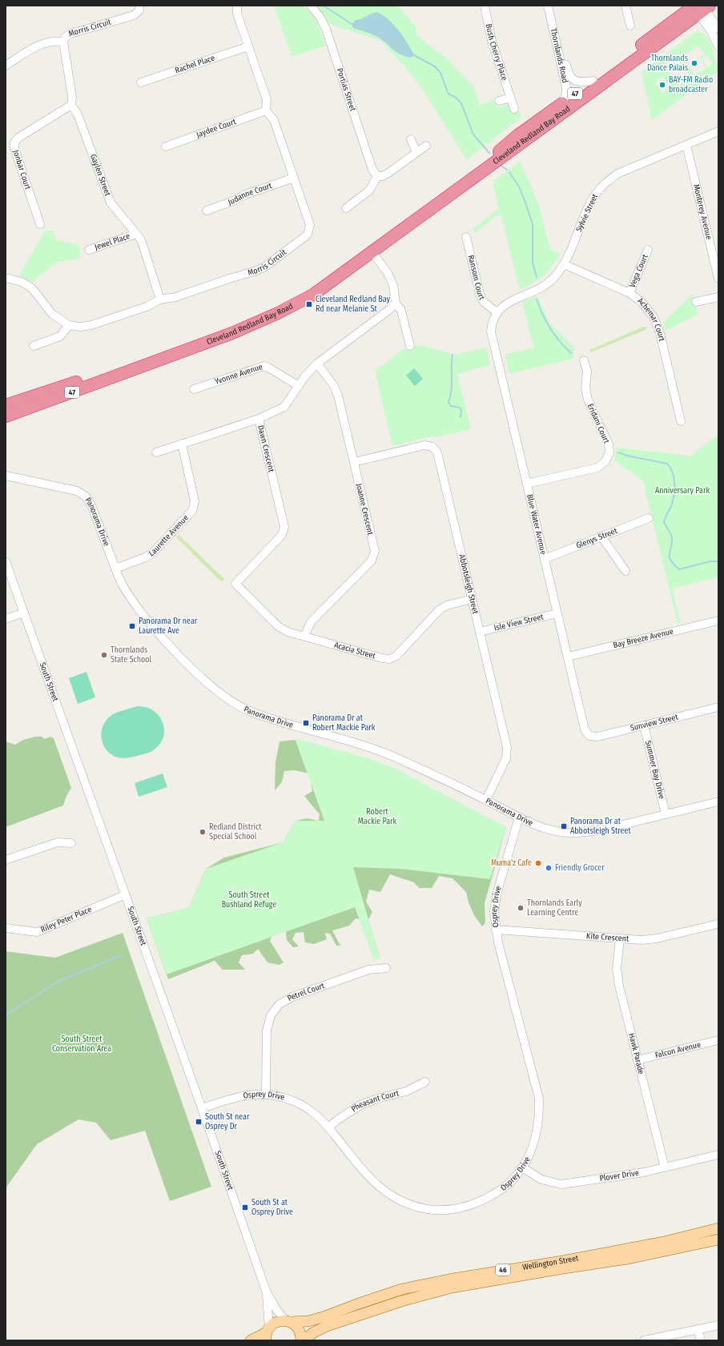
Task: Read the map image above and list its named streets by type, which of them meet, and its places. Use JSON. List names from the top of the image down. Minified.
{"streets":{"highway":["47","Cleveland Redland Bay Road"],"main road":["Wellington Street","46"],"street":["Morris Circuit","Bush Cherry Place","Thornlands Road","Rachel Place","Portias Street","Jaydee Court","Jonbar Court","Gaylen Street","Judanne Court","Monterey Avenue","Sylvie Street","Jewel Place","Vega Court","Ransom Court","Achemar Court","Yvonne Avenue","Eridani Court","Dawn Crescent","Joanne Crescent","Panorama Drive","Blue Water Avenue","Laurette Avenue","Glenys Street","Abbotsleigh Street","Isle View Street","Bay Breeze Avenue","Acacia Street","South Street","Sunview Street","Summer Bay Drive","Osprey Drive","Riley Peter Place","Kite Crescent","Petrel Court","Falcon Avenue","Hawk Parade","Pheasant Court","Plover Drive"]},"crossings":[["Morris Circuit","Jaydee Court"],["Morris Circuit","Gaylen Street"],["Morris Circuit","Judanne Court"],["Thornlands Road","Cleveland Redland Bay Road"],["Jonbar Court","Gaylen Street"],["Gaylen Street","Jewel Place"],["Monterey Avenue","Sylvie Street"],["Sylvie Street","Ransom Court"],["Sylvie Street","Achemar Court"],["Sylvie Street","Blue Water Avenue"],["Vega Court","Achemar Court"],["Ransom Court","Blue Water Avenue"],["Yvonne Avenue","Dawn Crescent"],["Eridani Court","Blue Water Avenue"],["Dawn Crescent","Joanne Crescent"],["Dawn Crescent","Acacia Street"],["Joanne Crescent","Abbotsleigh Street"],["Joanne Crescent","Acacia Street"],["Panorama Drive","Laurette Avenue"],["Panorama Drive","Abbotsleigh Street"],["Panorama Drive","Summer Bay Drive"],["Panorama Drive","Osprey Drive"],["Blue Water Avenue","Glenys Street"],["Blue Water Avenue","Isle View Street"],["Blue Water Avenue","Bay Breeze Avenue"],["Blue Water Avenue","Sunview Street"],["Abbotsleigh Street","Isle View Street"],["Abbotsleigh Street","Acacia Street"],["South Street","Osprey Drive"],["South Street","Riley Peter Place"],["South Street","Wellington Street"],["Sunview Street","Summer Bay Drive"],["Osprey Drive","Kite Crescent"],["Osprey Drive","Petrel Court"],["Osprey Drive","Pheasant Court"],["Osprey Drive","Plover Drive"],["Kite Crescent","Hawk Parade"],["Falcon Avenue","Hawk Parade"],["Hawk Parade","Plover Drive"]],"parks":["Anniversary Park","Robert Mackie Park","South Street Bushland Refuge","South Street Conservation Area"],"places":{"other":["Thornlands Dance Palais","BAY-FM Radio broadcaster","Thornlands State School","Redland District Special School","Muma'z Cafe","Friendly Grocer","Thornlands Early Learning Centre"],"transit":["Cleveland Redland Bay Rd near Melanie St","Panorama Dr near Laurette Ave","Panorama Dr at Robert Mackie Park","Panorama Dr at Abbotsleigh Street","South St near Osprey Dr","South St at Osprey Drive"]}}
